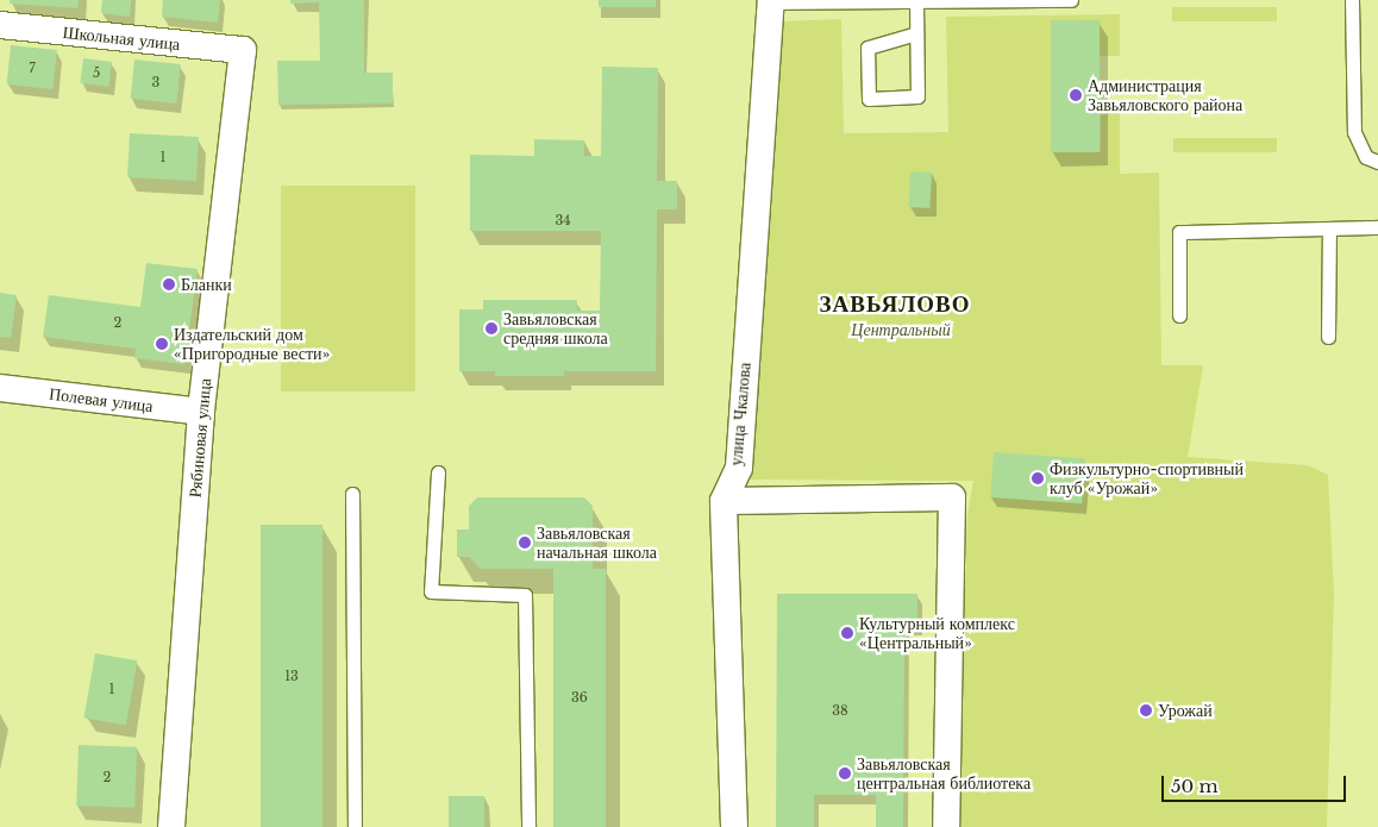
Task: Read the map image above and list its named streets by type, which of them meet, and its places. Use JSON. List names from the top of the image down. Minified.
{"streets":{"street":["Школьная улица","Полевая улица","улица Чкалова","Рябиновая улица"]},"crossings":[["Школьная улица","Рябиновая улица"],["Полевая улица","Рябиновая улица"]],"districts":["ЗАВЬЯЛОВО"],"parks":["Центральный"],"places":["Администрация Завьяловского района","Бланки","Завьяловская средняя школа","Издательский дом «Пригородные вести»","Физкультурно-спортивный клуб «Урожай»","Завьяловская начальная школа","Культурный комплекс «Центральный»","Урожай","Завьяловская центральная библиотека"],"house_numbers":["7","5","3","1","34","2","13","1","36","38","2"],"scale_bar":"50 m"}
